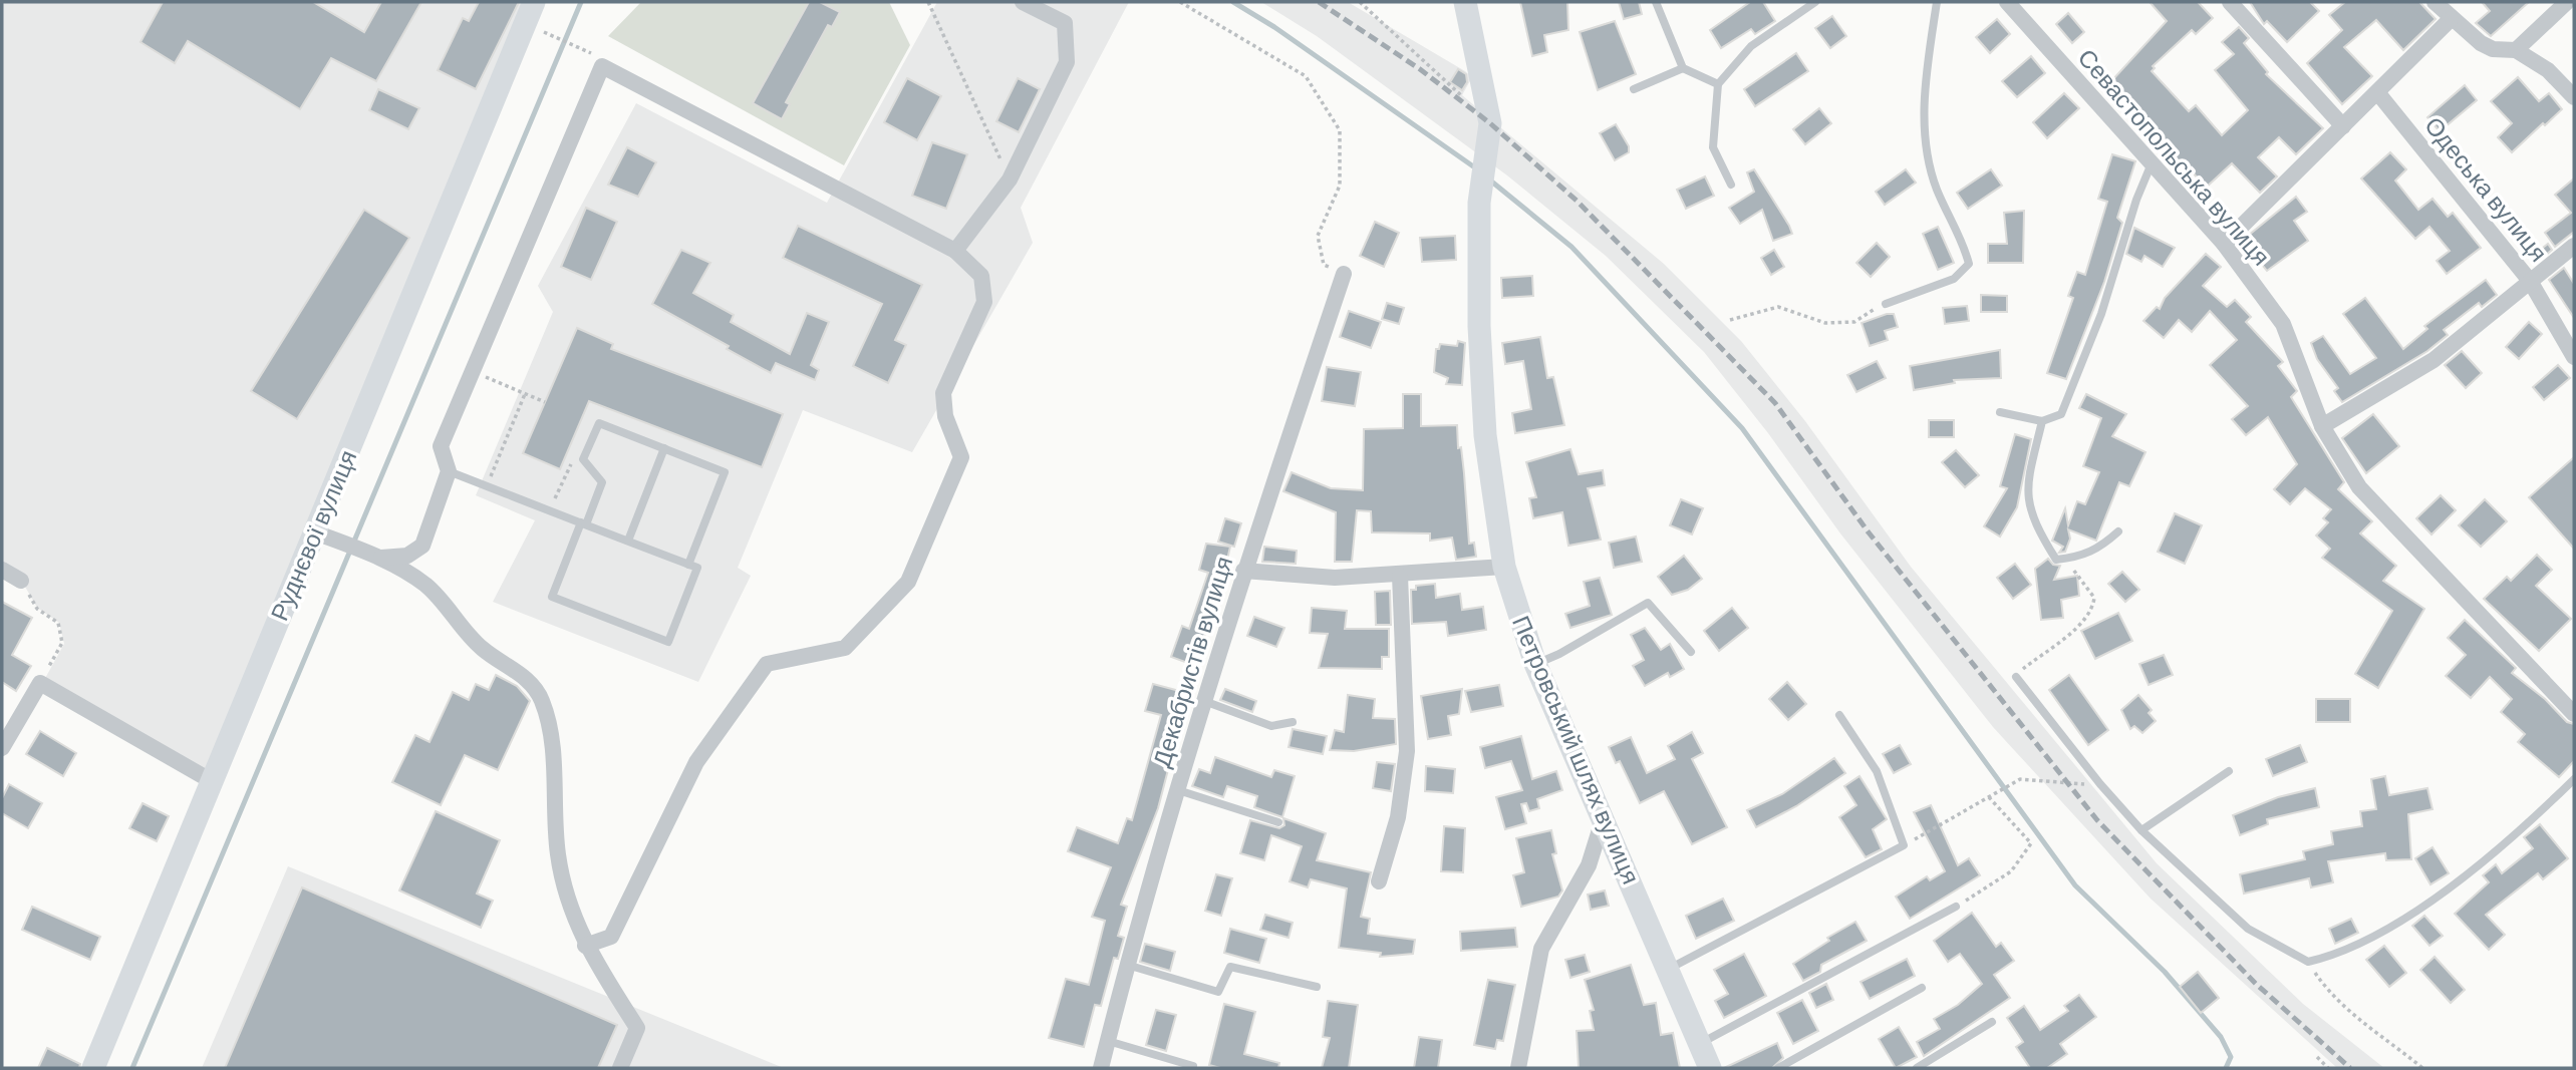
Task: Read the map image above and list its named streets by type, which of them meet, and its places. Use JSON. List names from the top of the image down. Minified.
{"streets":{"street":["Севастопольська вулиця","Одеська вулиця","Руднєвої вулиця","Декабристів вулиця","Петровський шлях вулиця"]}}
